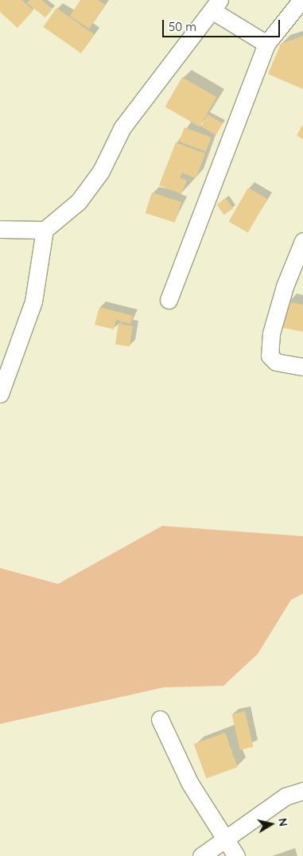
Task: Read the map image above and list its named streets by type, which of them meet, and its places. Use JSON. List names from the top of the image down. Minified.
{"scale_bar":"50 m","north":"right"}
